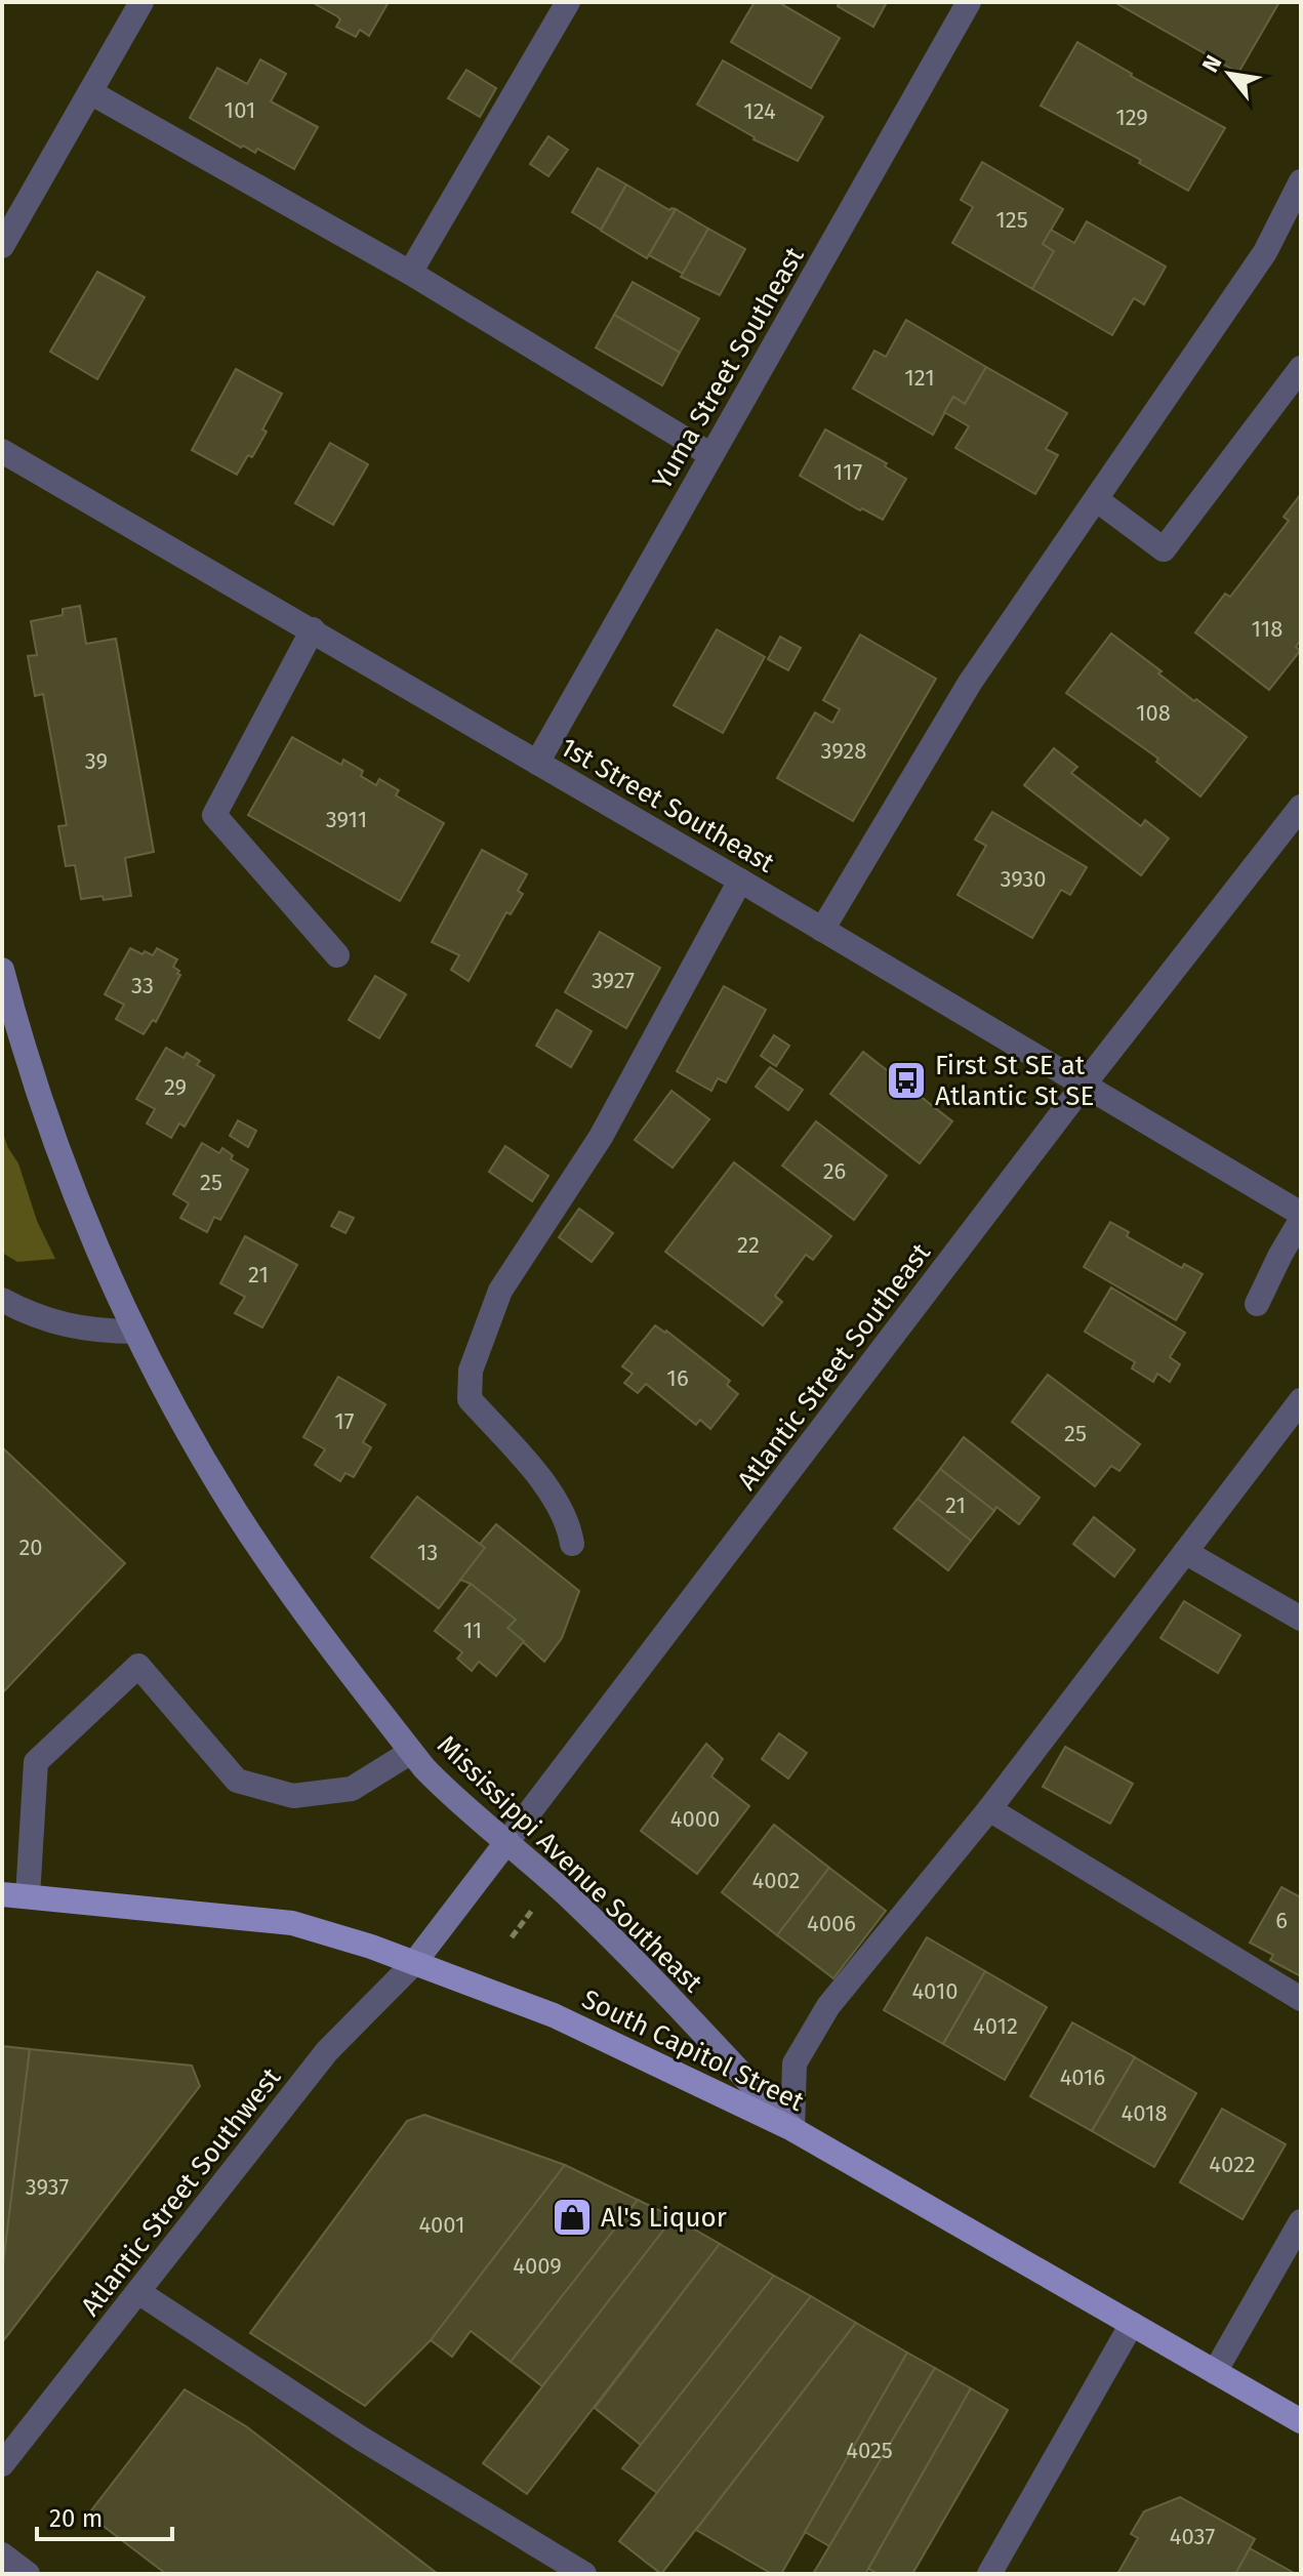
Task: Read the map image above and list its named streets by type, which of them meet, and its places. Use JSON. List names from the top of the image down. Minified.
{"streets":{"main road":["Atlantic Street Southeast","Mississippi Avenue Southeast","South Capitol Street"],"street":["Yuma Street Southeast","1st Street Southeast","Atlantic Street Southwest"]},"crossings":[["Yuma Street Southeast","1st Street Southeast"],["1st Street Southeast","Atlantic Street Southeast"],["Atlantic Street Southeast","Mississippi Avenue Southeast"],["Atlantic Street Southeast","South Capitol Street"],["Atlantic Street Southeast","Atlantic Street Southwest"],["Mississippi Avenue Southeast","South Capitol Street"],["South Capitol Street","Atlantic Street Southwest"]],"places":{"bus stop":["First St SE at Atlantic St SE"],"shop":["Al's Liquor"]},"house_numbers":["101","124","129","125","121","117","118","108","3928","39","3911","3930","3927","33","29","26","25","22","21","16","17","25","21","20","13","11","4000","4002","6","4006","4010","4012","4016","4018","4022","3937","4001","4009","4025","4037"],"scale_bar":"20 m","north":"top left"}
